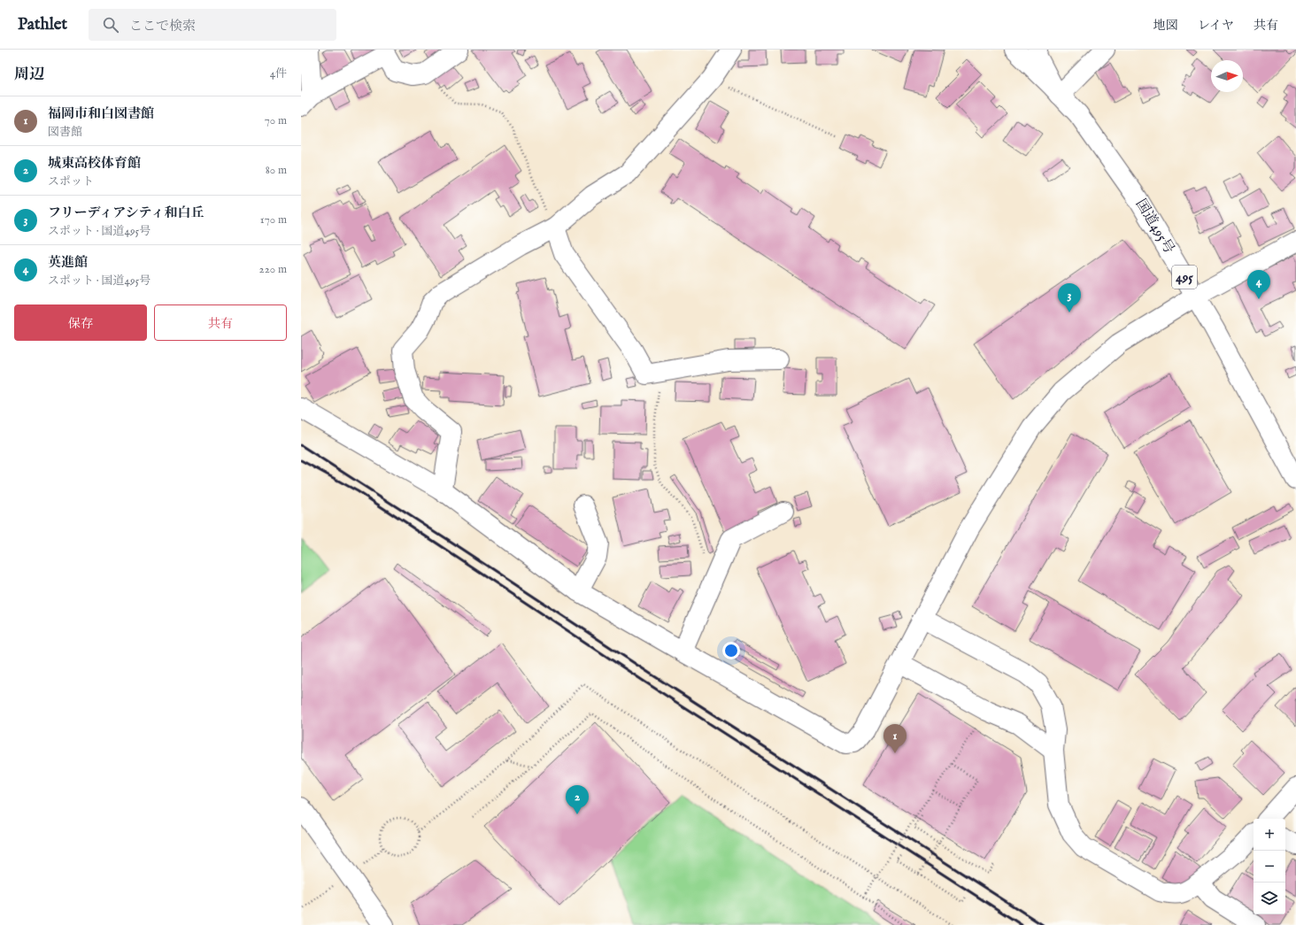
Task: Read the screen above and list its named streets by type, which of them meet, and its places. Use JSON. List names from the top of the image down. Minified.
{"streets":{"main road":["国道495号","495"]},"north":"right","page":{"header":"Pathlet","search":"ここで検索","nav":["地図","レイヤ","共有"],"heading":["周辺","4件"],"list":[{"mark":"1","name":"福岡市和白図書館","note":"図書館","value":"70 m"},{"mark":"2","name":"城東高校体育館","note":"スポット","value":"80 m"},{"mark":"3","name":"フリーディアシティ和白丘","note":"スポット · 国道495号","value":"170 m"},{"mark":"4","name":"英進館","note":"スポット · 国道495号","value":"220 m"}],"pins":["4","3","1","2"],"buttons":["保存","共有"],"map_buttons":["+","−"]}}
